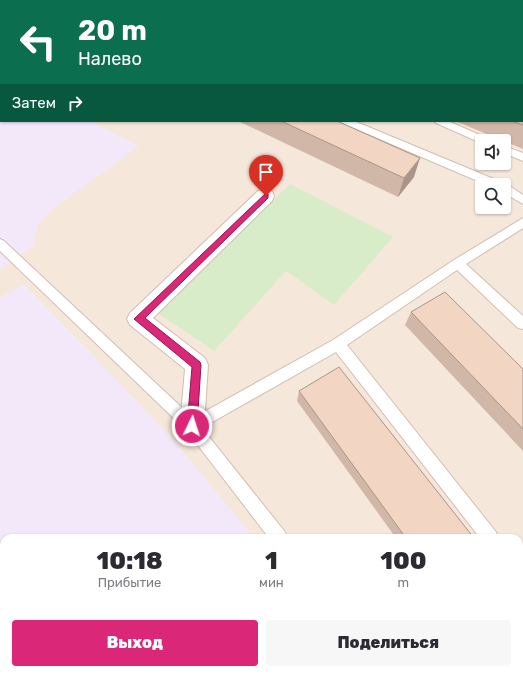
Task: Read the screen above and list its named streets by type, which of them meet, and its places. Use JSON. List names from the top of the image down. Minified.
{"page":{"turn":["20 m","Налево"],"then":"Затем","eta":["10:18","Прибытие","1","мин","100","m"],"buttons":["Выход","Поделиться"]}}
